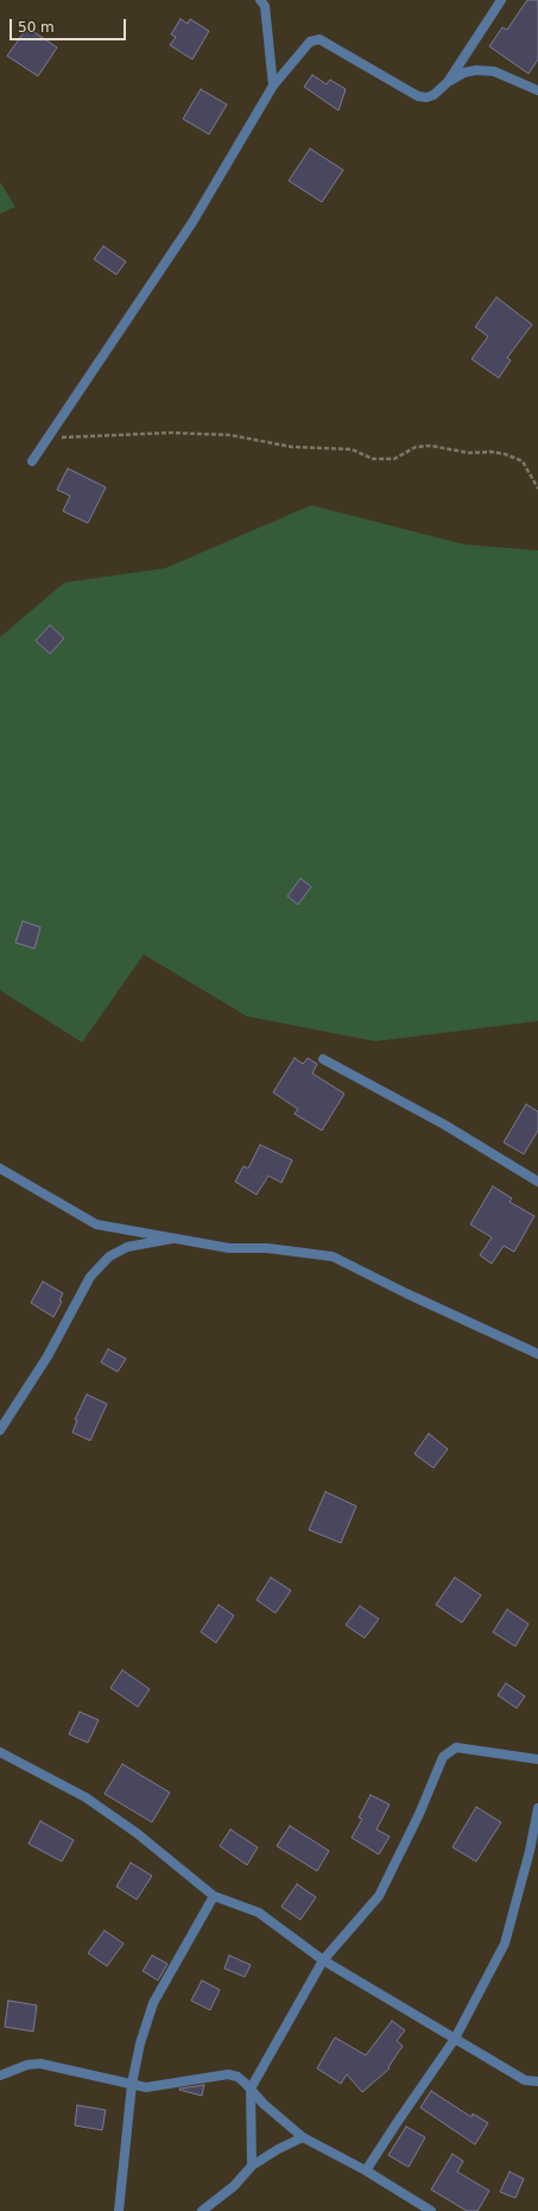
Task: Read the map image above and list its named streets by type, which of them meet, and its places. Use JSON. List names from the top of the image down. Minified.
{"scale_bar":"50 m"}
